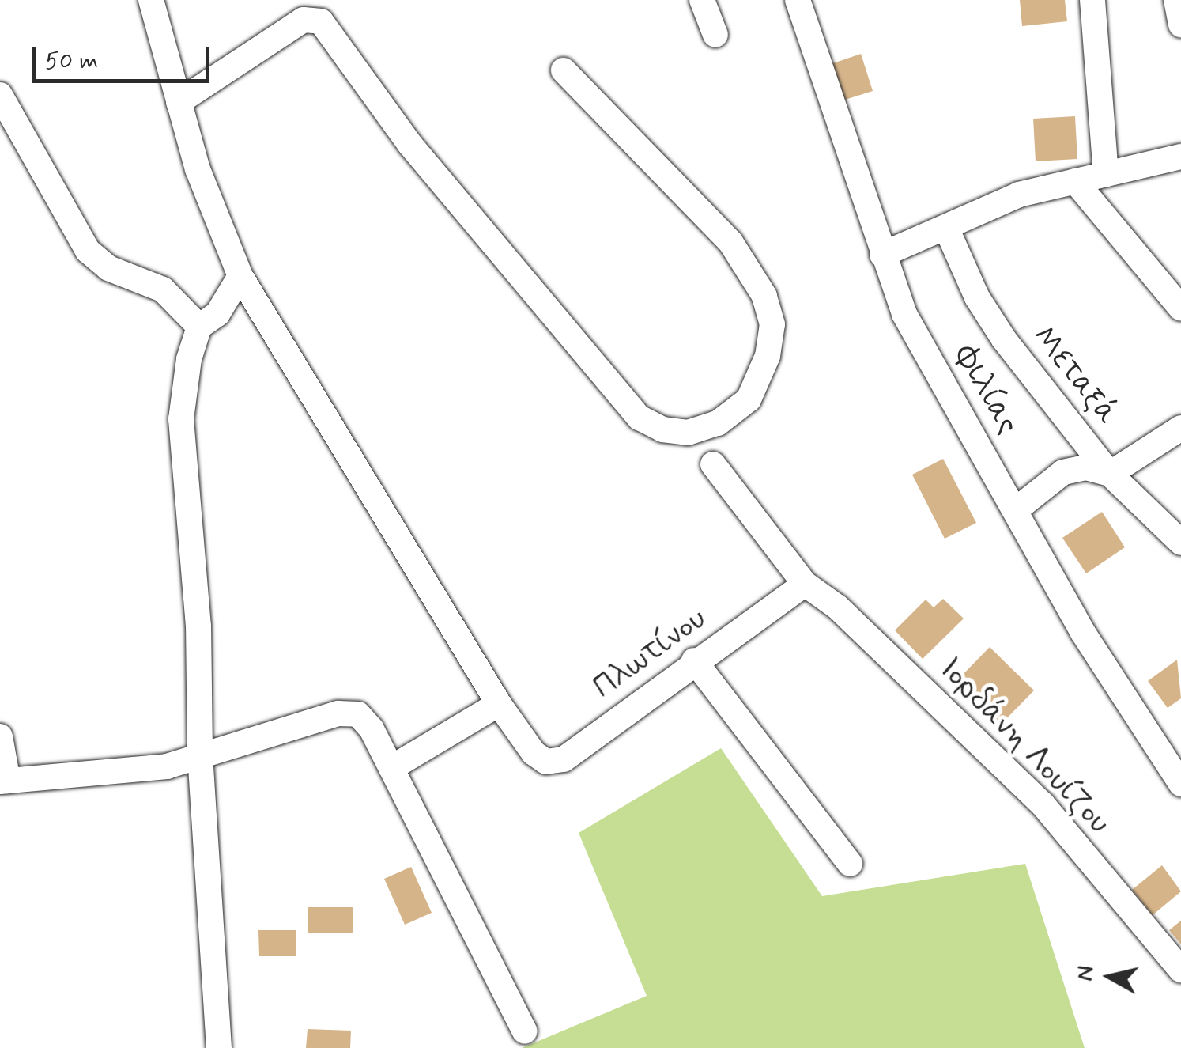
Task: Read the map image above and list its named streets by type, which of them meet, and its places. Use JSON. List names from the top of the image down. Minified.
{"streets":{"street":["Μεταξά","Φιλίας","Πλωτίνου","Ιορδάνη Λουίζου"]},"crossings":[["Πλωτίνου","Ιορδάνη Λουίζου"]],"scale_bar":"50 m","north":"left"}
